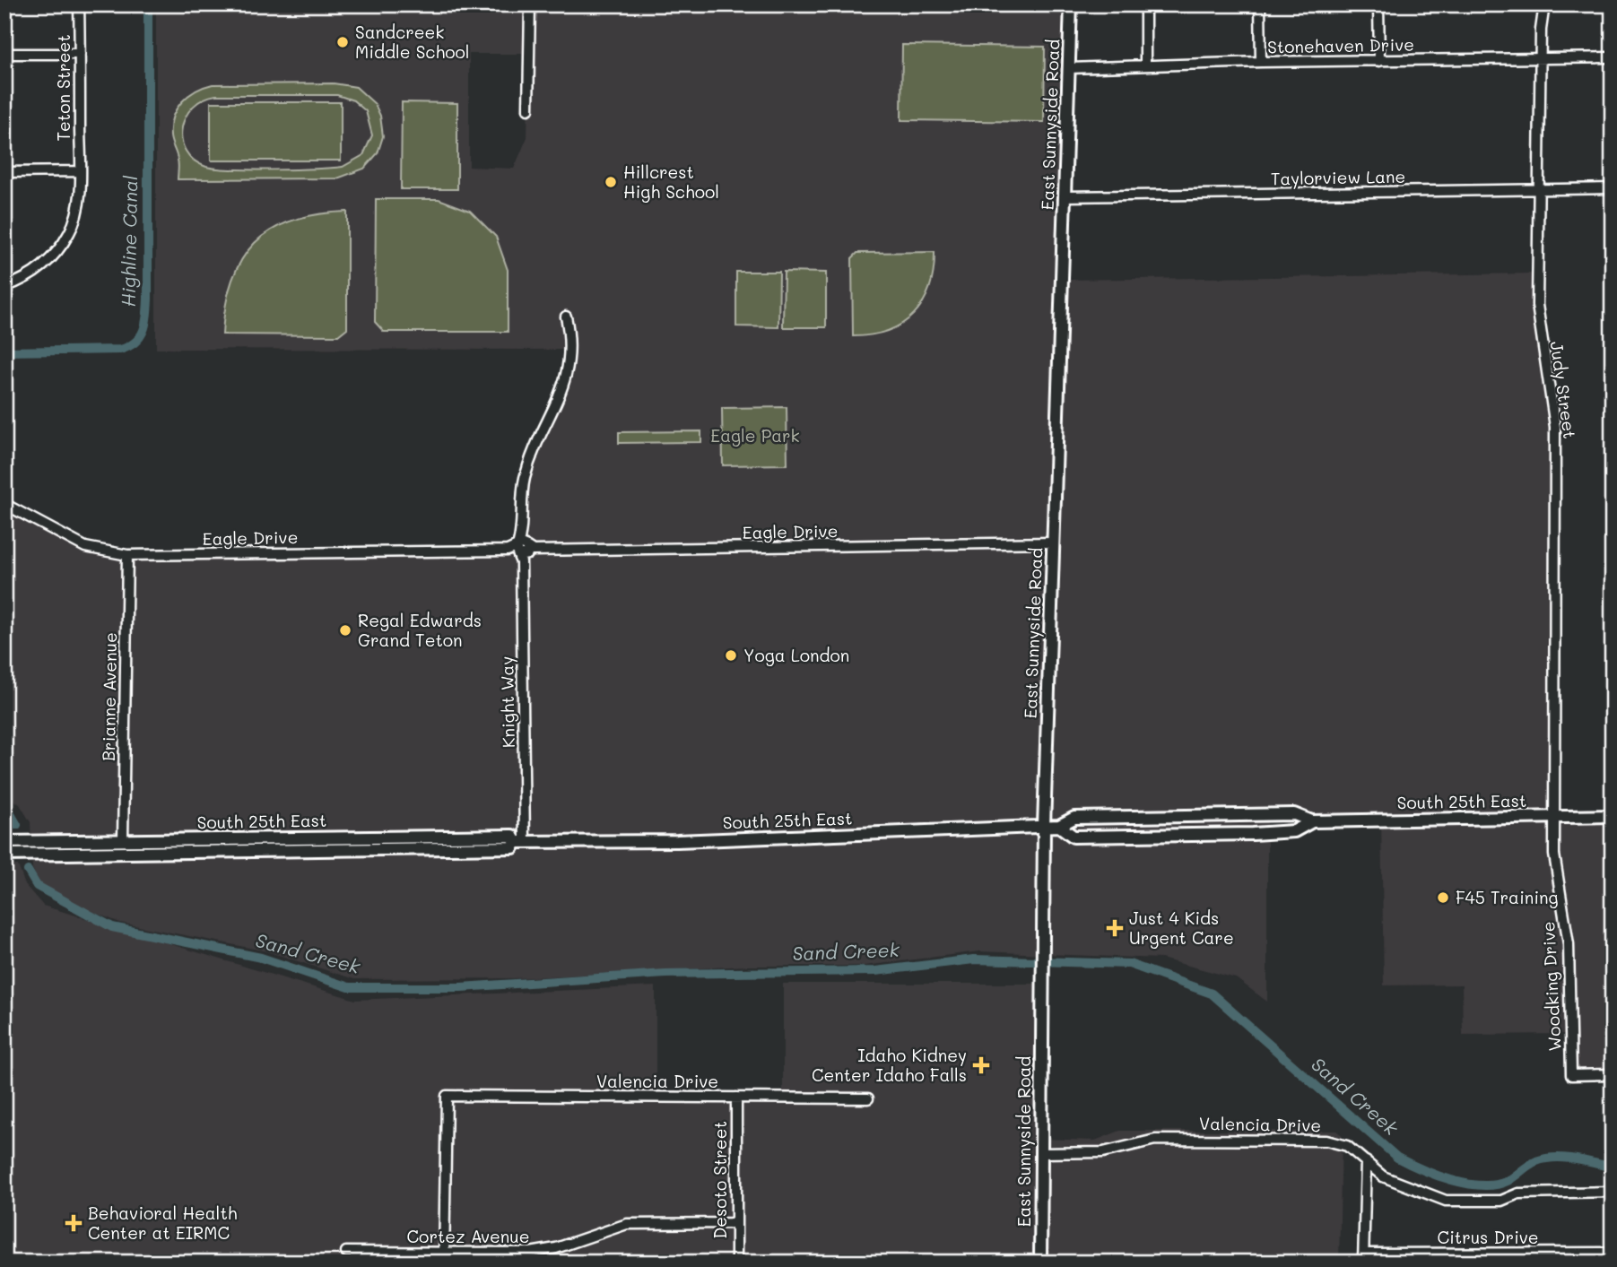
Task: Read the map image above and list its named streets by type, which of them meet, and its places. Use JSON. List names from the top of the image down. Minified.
{"streets":{"main road":["East Sunnyside Road","South 25th East"],"street":["Stonehaven Drive","Teton Street","Taylorview Lane","Judy Street","Eagle Drive","Brianne Avenue","Knight Way","Woodking Drive","Valencia Drive","Desoto Street","Cortez Avenue","Citrus Drive"]},"crossings":[["Stonehaven Drive","East Sunnyside Road"],["Stonehaven Drive","Judy Street"],["East Sunnyside Road","Taylorview Lane"],["East Sunnyside Road","Eagle Drive"],["East Sunnyside Road","South 25th East"],["East Sunnyside Road","Valencia Drive"],["Taylorview Lane","Judy Street"],["Judy Street","South 25th East"],["Judy Street","Woodking Drive"],["Eagle Drive","Brianne Avenue"],["Eagle Drive","Knight Way"],["Brianne Avenue","South 25th East"],["Knight Way","South 25th East"],["South 25th East","Woodking Drive"],["Valencia Drive","Desoto Street"],["Valencia Drive","Cortez Avenue"],["Desoto Street","Cortez Avenue"]],"water":["Highline Canal","Sand Creek"],"parks":["Eagle Park"],"places":{"other":["Sandcreek Middle School","Hillcrest High School","Regal Edwards Grand Teton","Yoga London","F45 Training"],"health":["Just 4 Kids Urgent Care","Idaho Kidney Center Idaho Falls","Behavioral Health Center at EIRMC"]}}
